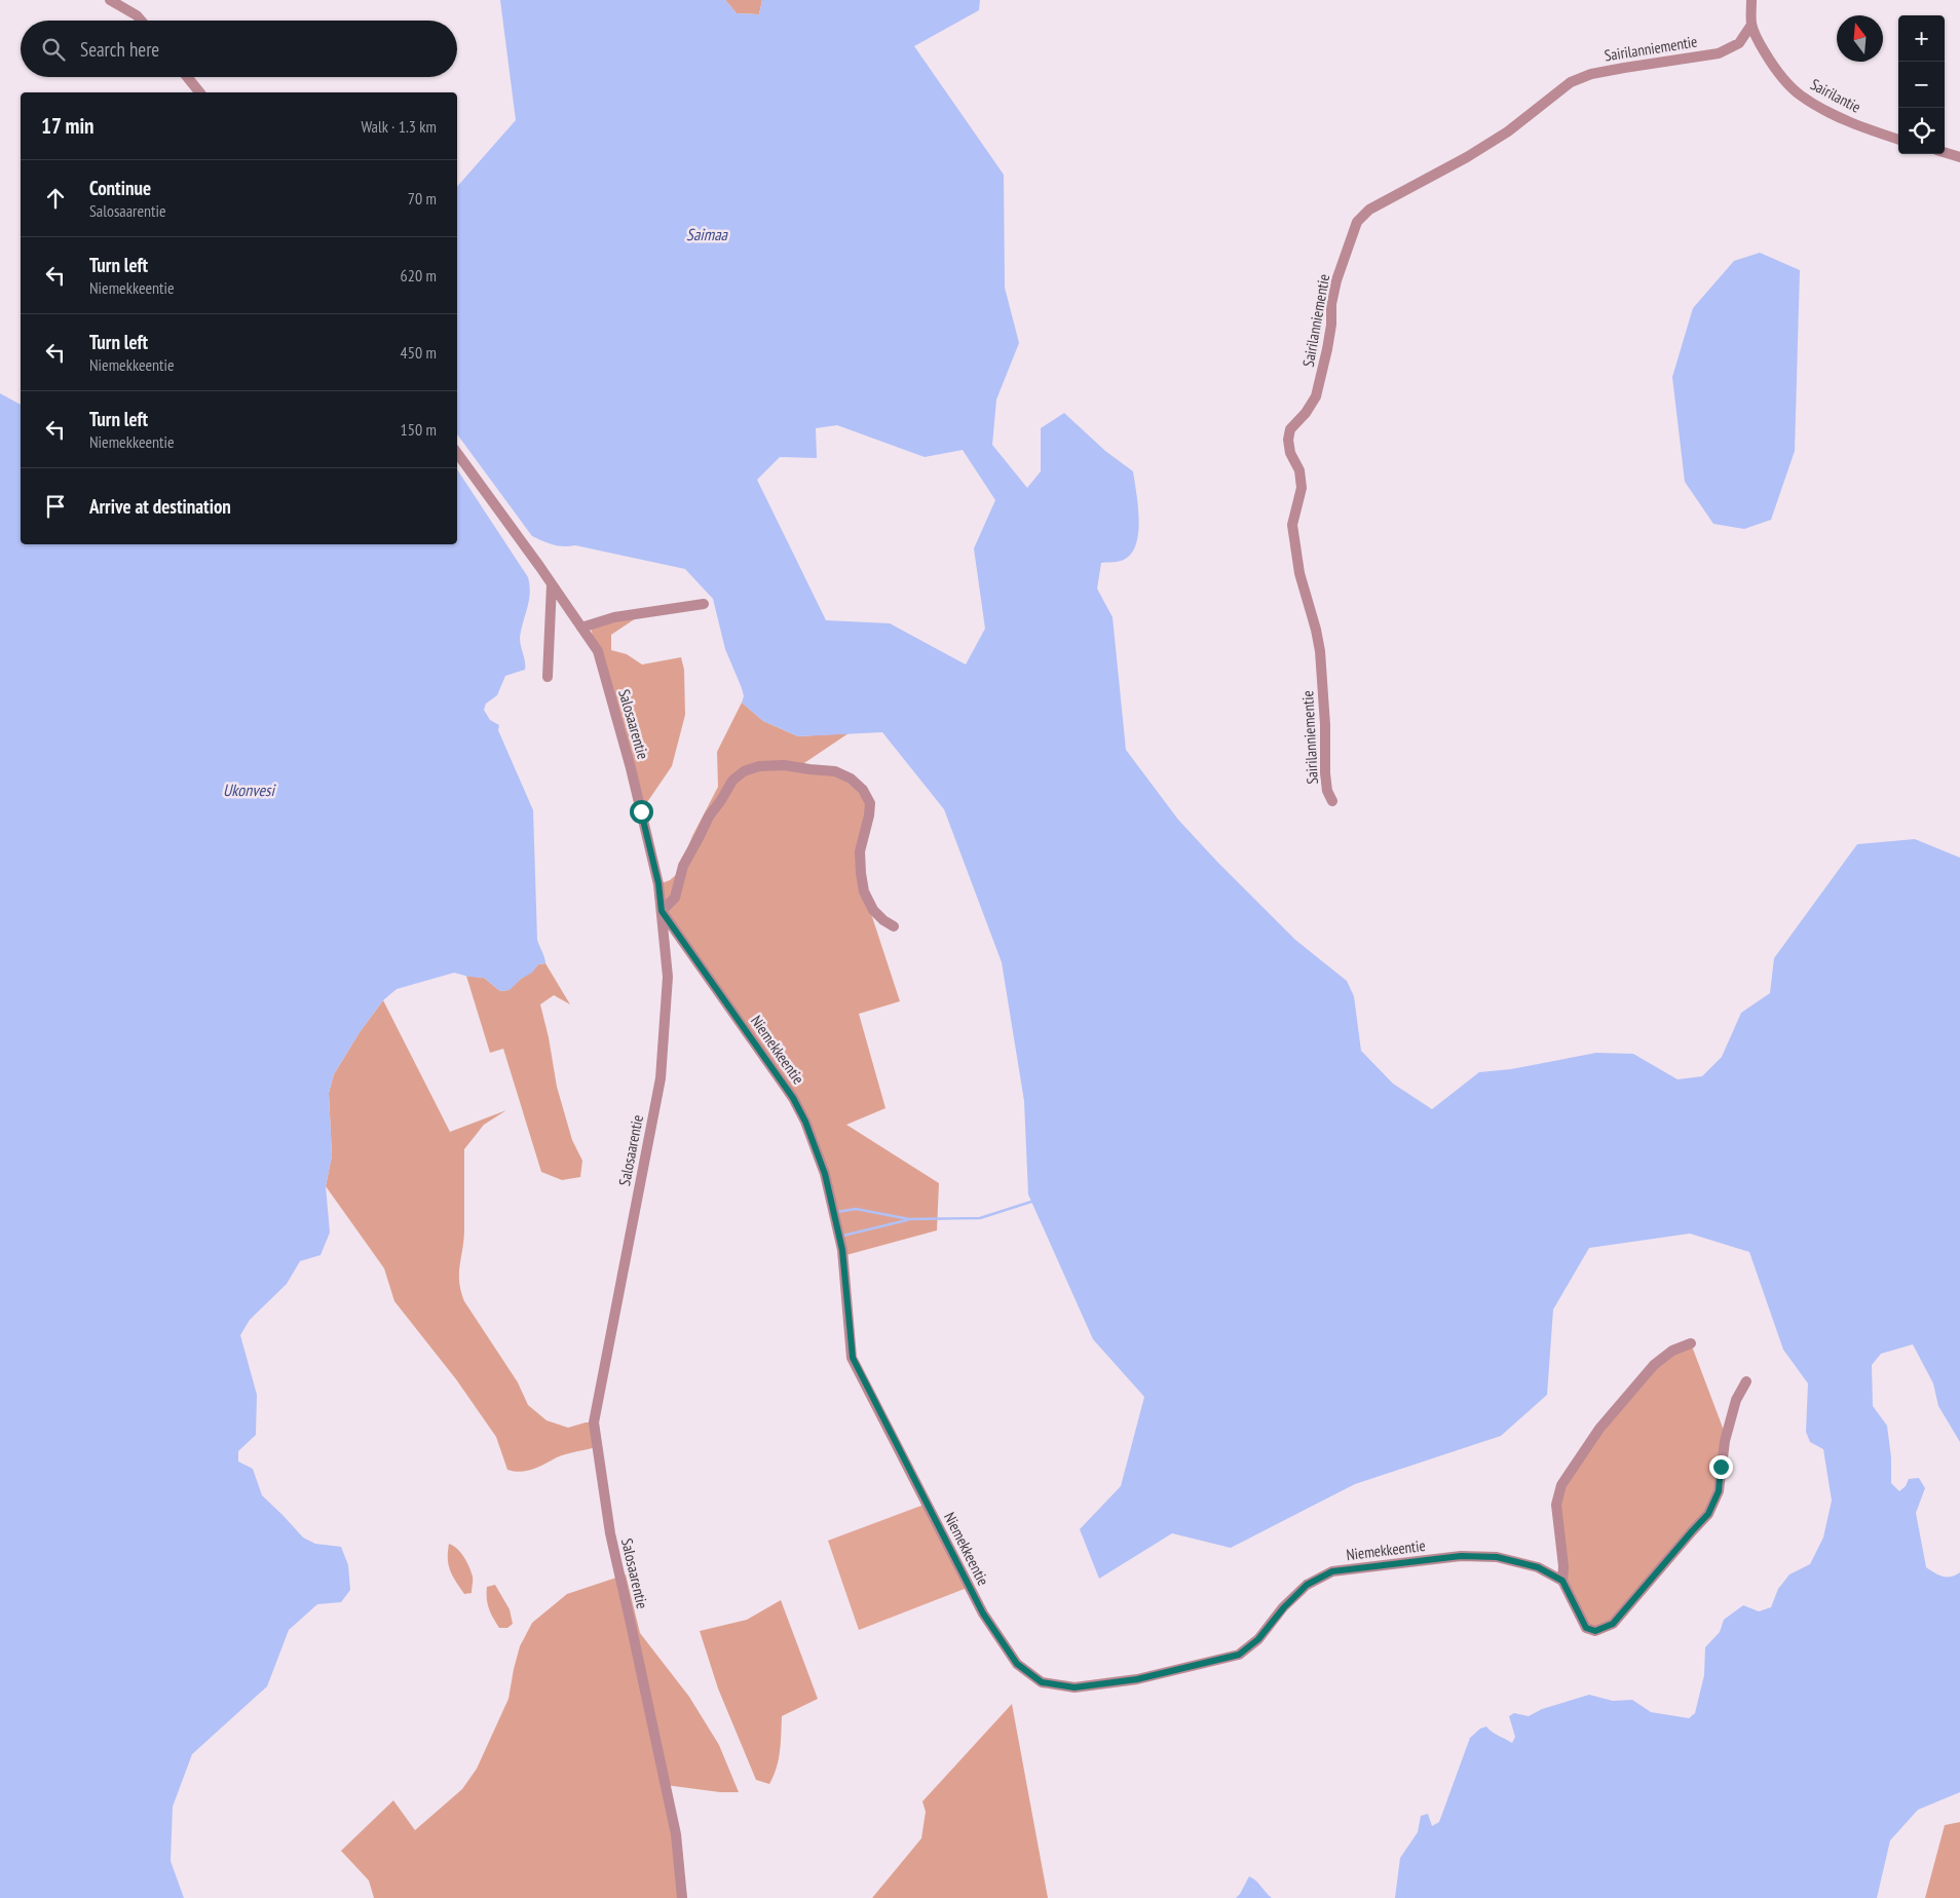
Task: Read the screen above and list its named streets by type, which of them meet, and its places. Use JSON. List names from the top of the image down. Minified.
{"streets":{"street":["Sairilanniementie","Sairilantie","Salosaarentie","Niemekkeentie"]},"crossings":[["Sairilanniementie","Sairilantie"],["Salosaarentie","Niemekkeentie"]],"water":["Saimaa","Ukonvesi"],"north":"top","page":{"map_buttons":["+","−"],"search":"Search here","heading":["17 min","Walk · 1.3 km"],"list":[["Continue","Salosaarentie","70 m"],["Turn left","Niemekkeentie","620 m"],["Turn left","Niemekkeentie","450 m"],["Turn left","Niemekkeentie","150 m"],"Arrive at destination"]}}
